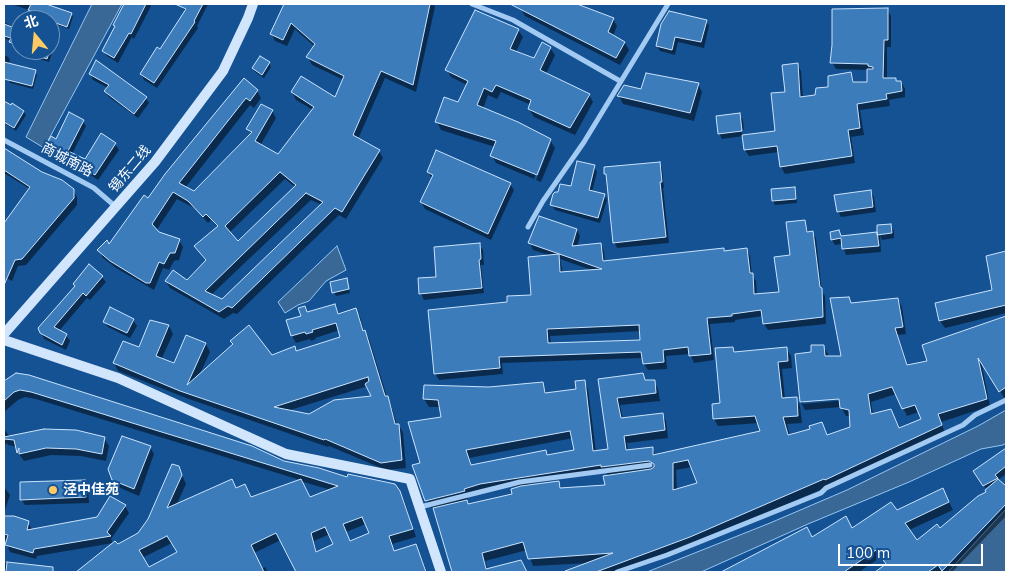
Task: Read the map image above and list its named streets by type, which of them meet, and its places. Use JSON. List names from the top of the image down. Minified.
{"streets":{"street":["商城南路","锡东二线"]},"crossings":[["商城南路","锡东二线"]],"places":["泾中佳苑"],"scale_bar":"100 m","north":"top"}
